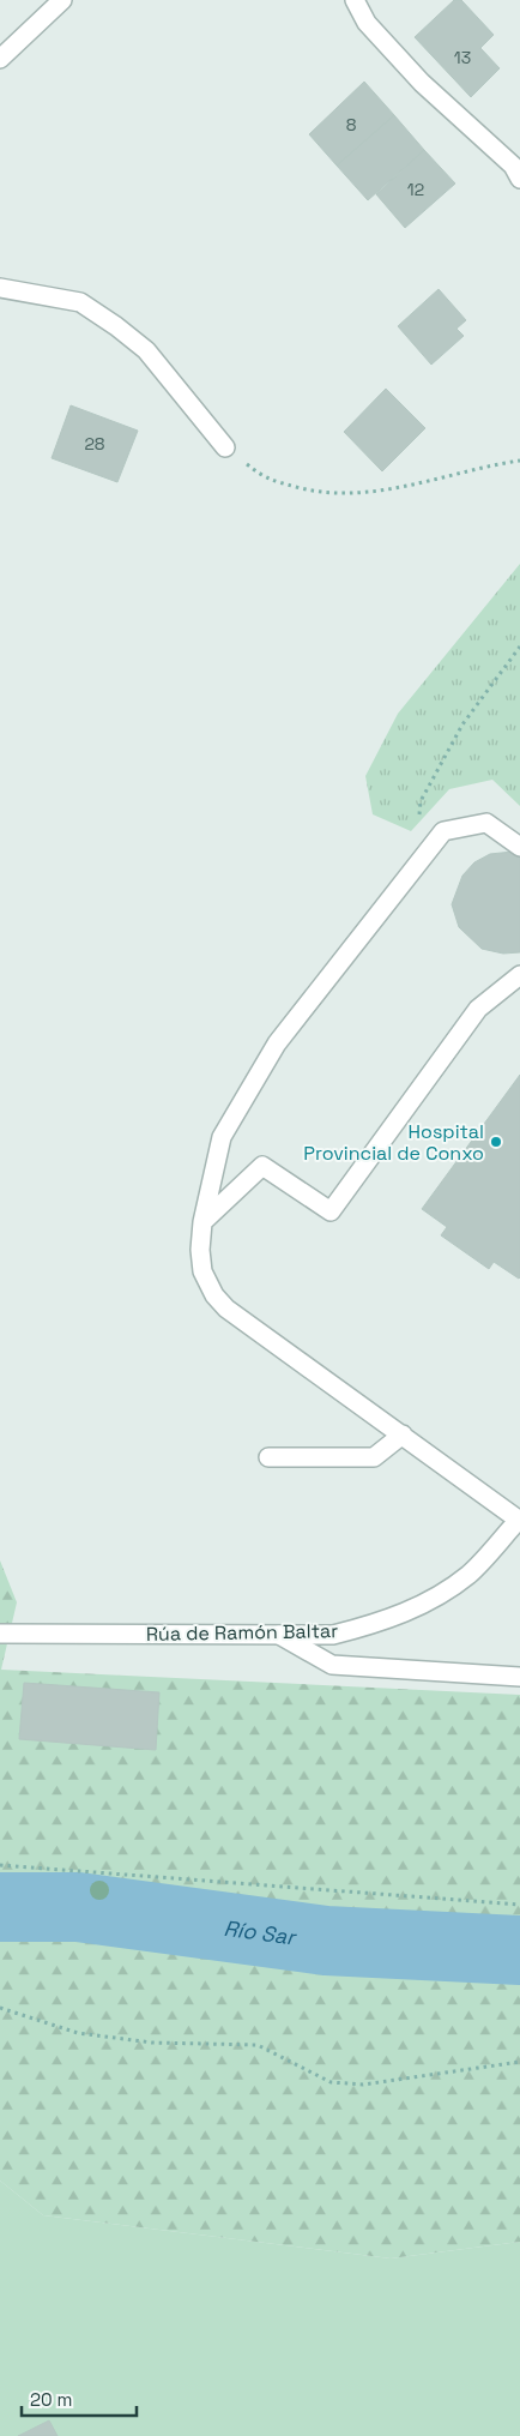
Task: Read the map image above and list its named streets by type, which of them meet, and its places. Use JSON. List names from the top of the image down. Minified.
{"streets":{"street":["Rúa de Ramón Baltar"]},"water":["Río Sar"],"places":["Hospital Provincial de Conxo"],"house_numbers":["13","8","12","28"],"scale_bar":"20 m"}
